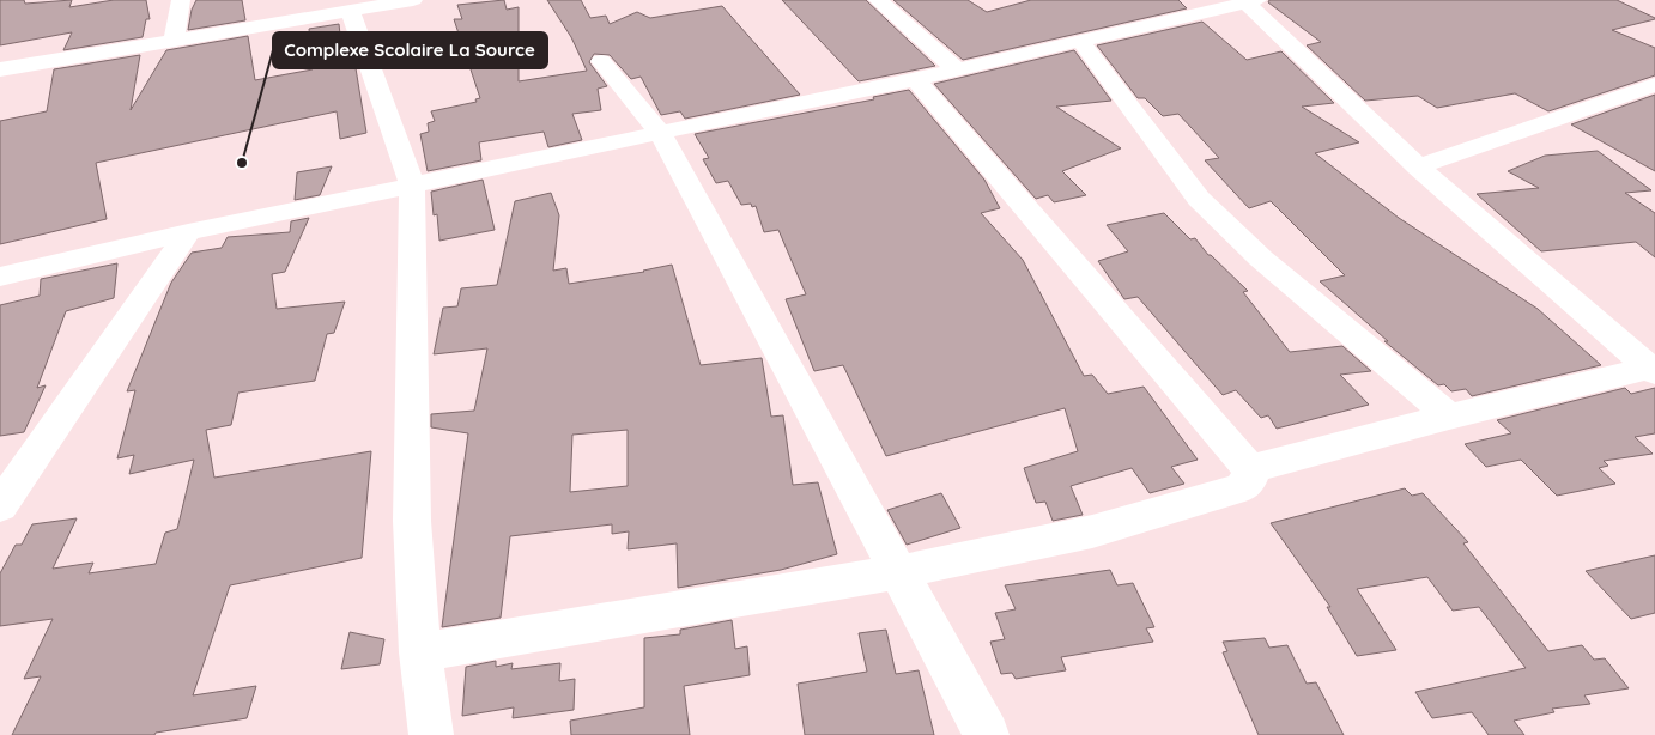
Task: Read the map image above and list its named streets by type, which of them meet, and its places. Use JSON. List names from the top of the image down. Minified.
{"places":["Complexe Scolaire La Source"]}
